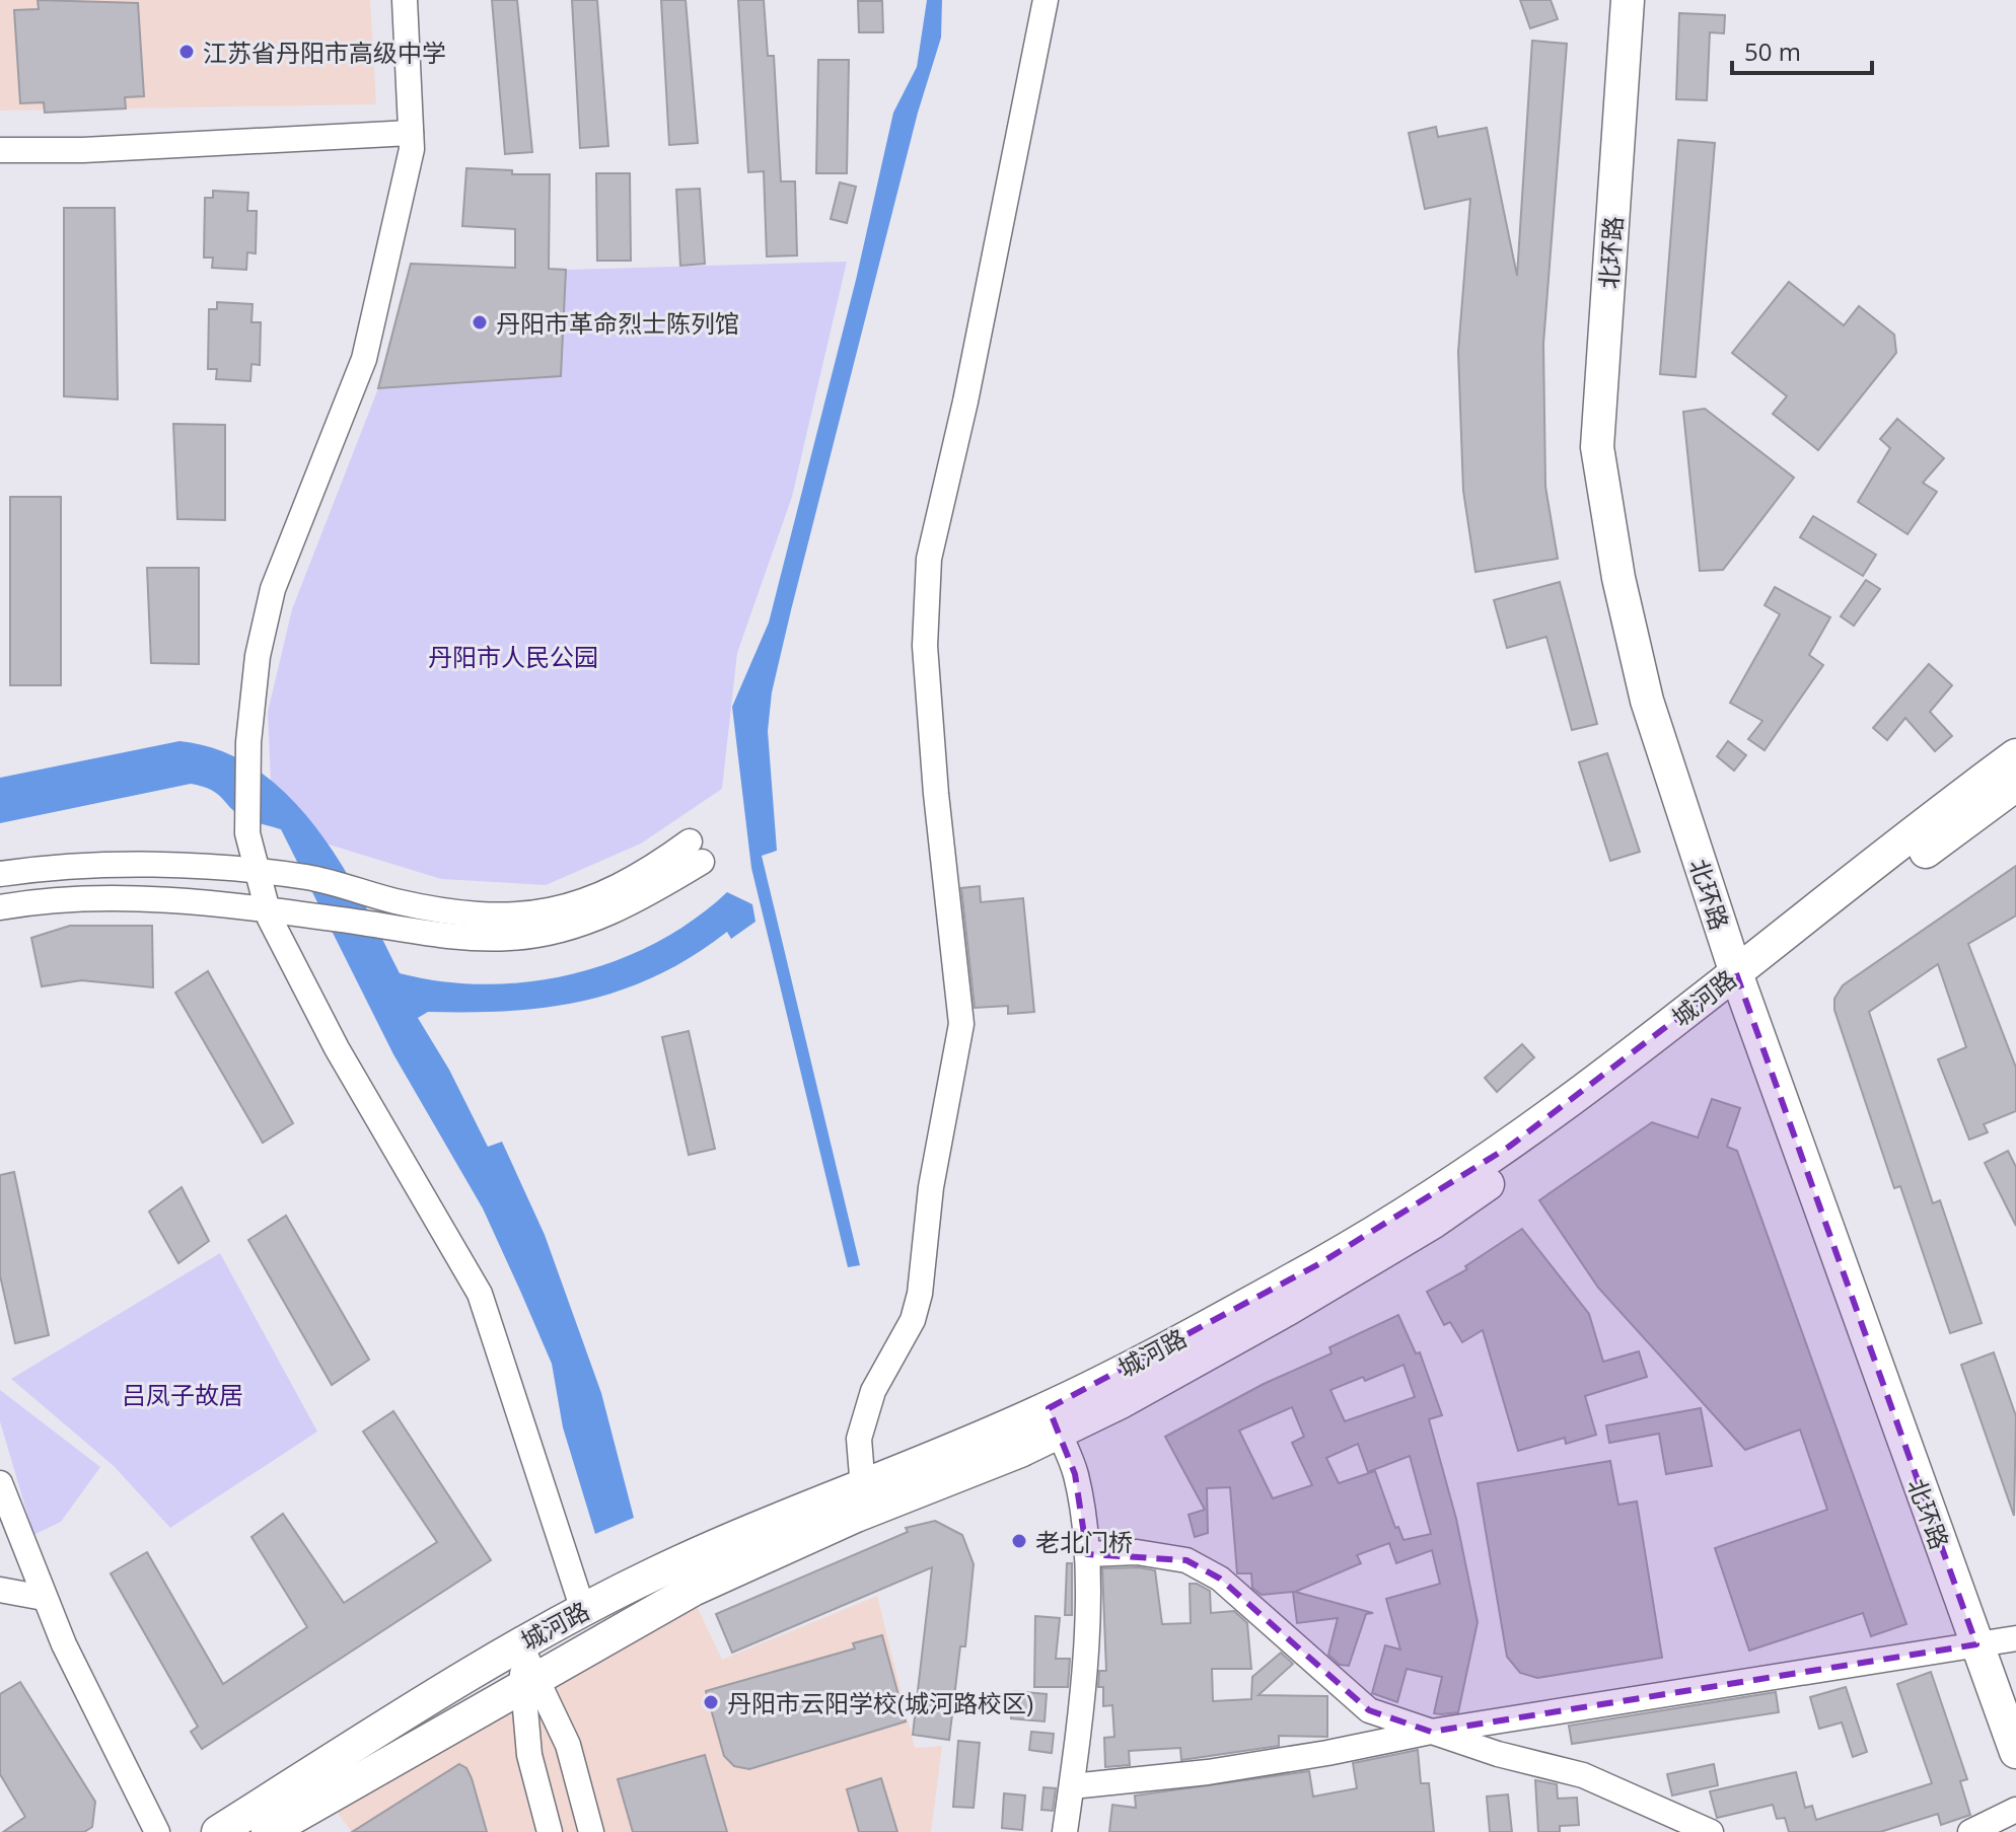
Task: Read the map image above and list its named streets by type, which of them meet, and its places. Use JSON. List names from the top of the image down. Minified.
{"streets":{"main road":["北环路","城河路"]},"crossings":[["北环路","城河路"]],"parks":["丹阳市人民公园","吕凤子故居"],"places":["江苏省丹阳市高级中学","丹阳市革命烈士陈列馆","老北门桥","丹阳市云阳学校(城河路校区)"],"scale_bar":"50 m"}
